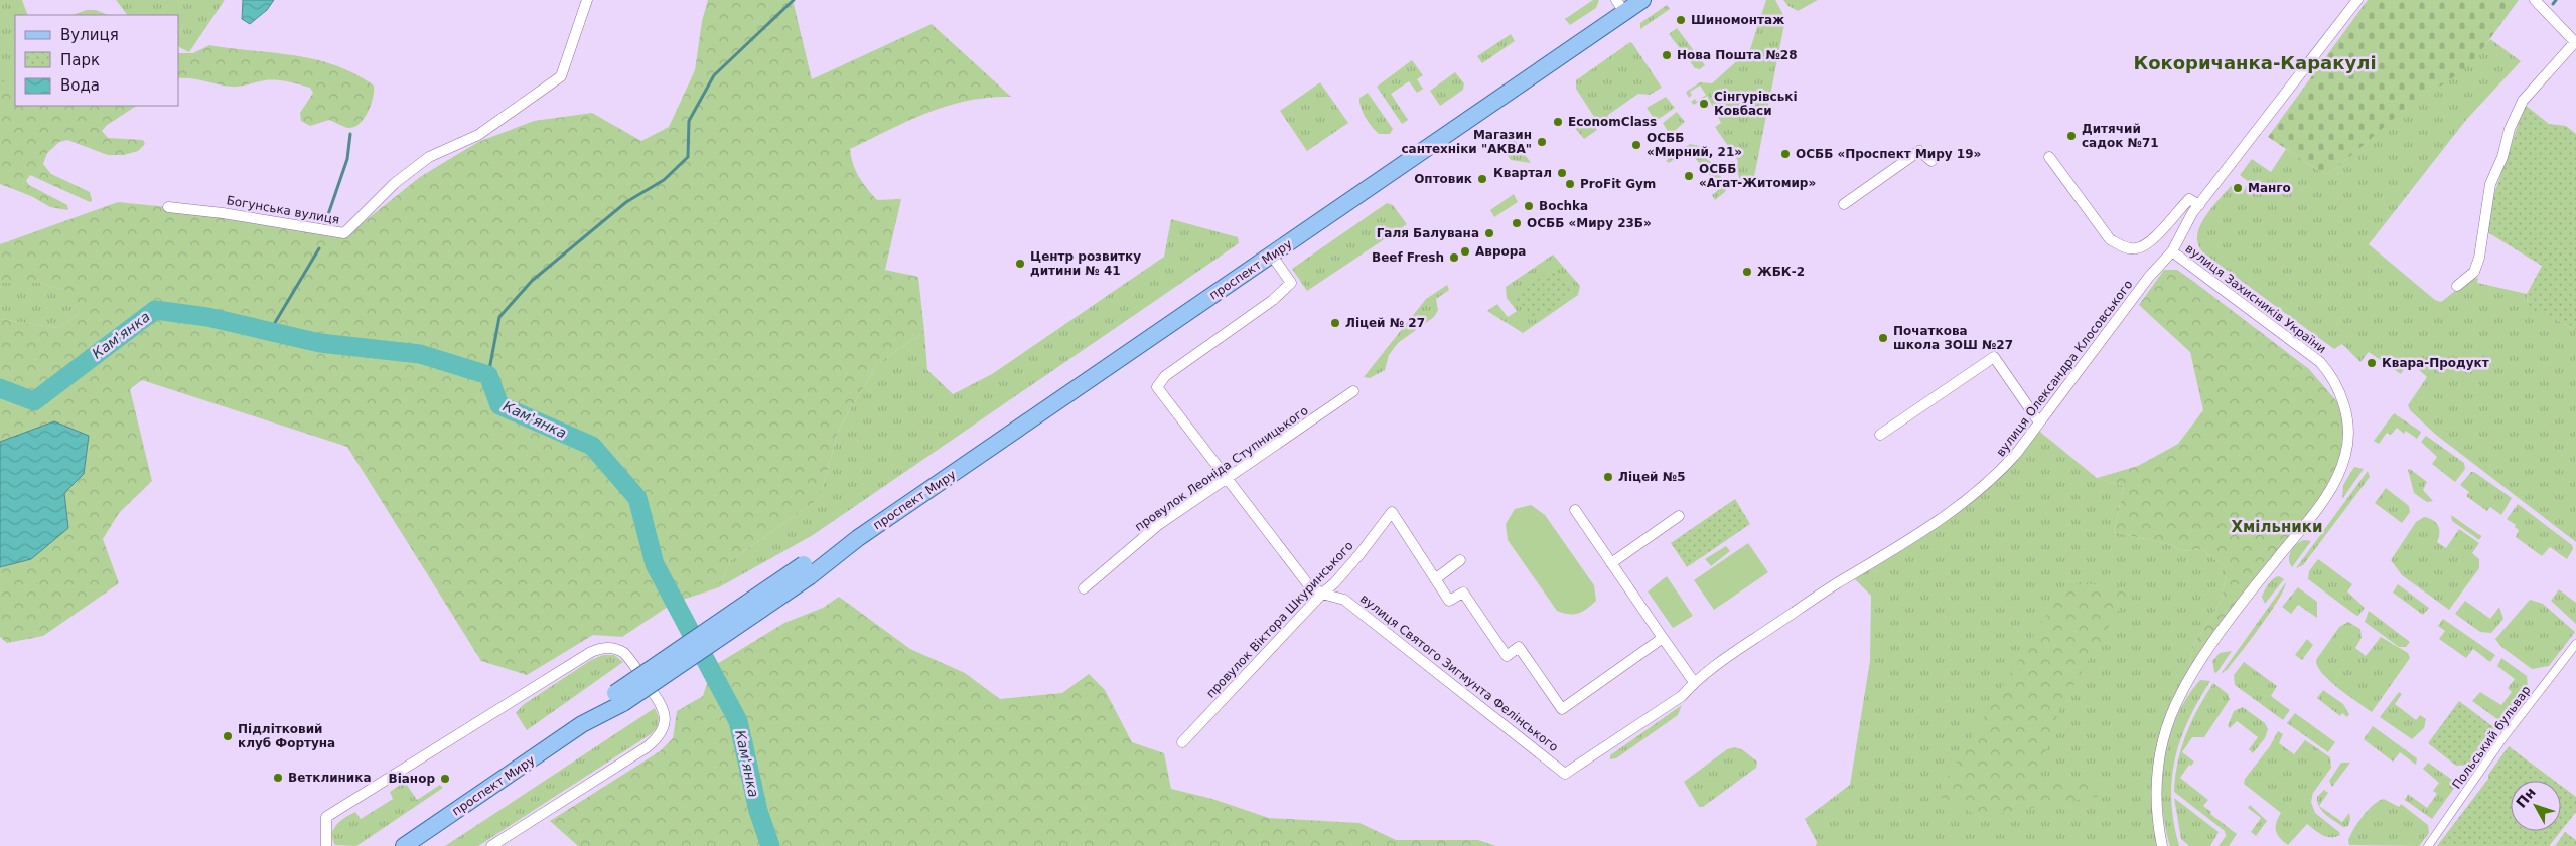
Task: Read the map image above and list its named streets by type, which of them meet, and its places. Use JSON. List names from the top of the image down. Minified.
{"streets":{"main road":["проспект Миру"],"street":["Богунська вулиця","вулиця Захисників України","вулиця Олександра Клосовського","провулок Леоніда Ступницького","провулок Віктора Шкуринського","вулиця Святого Зигмунта Фелінського","Польський бульвар"]},"crossings":[["проспект Миру","вулиця Святого Зигмунта Фелінського"],["вулиця Захисників України","вулиця Олександра Клосовського"],["вулиця Олександра Клосовського","вулиця Святого Зигмунта Фелінського"],["провулок Леоніда Ступницького","вулиця Святого Зигмунта Фелінського"],["провулок Віктора Шкуринського","вулиця Святого Зигмунта Фелінського"]],"districts":["Кокоричанка-Каракулі","Хмільники"],"water":["Кам'янка"],"places":["Шиномонтаж","Нова Пошта №28","Сінгурівські Ковбаси","EconomClass","Дитячий садок №71","Магазин сантехніки \"АКВА\"","ОСББ «Мирний, 21»","ОСББ «Проспект Миру 19»","Квартал","ОСББ «Агат-Житомир»","Оптовик","ProFit Gym","Манго","Bochka","ОСББ «Миру 23Б»","Галя Балувана","Аврора","Beef Fresh","Центр розвитку дитини № 41","ЖБК-2","Ліцей № 27","Початкова школа ЗОШ №27","Квара-Продукт","Ліцей №5","Підлітковий клуб Фортуна","Ветклиника","Віанор"],"legend":["Вулиця","Парк","Вода"],"north":"top left"}
